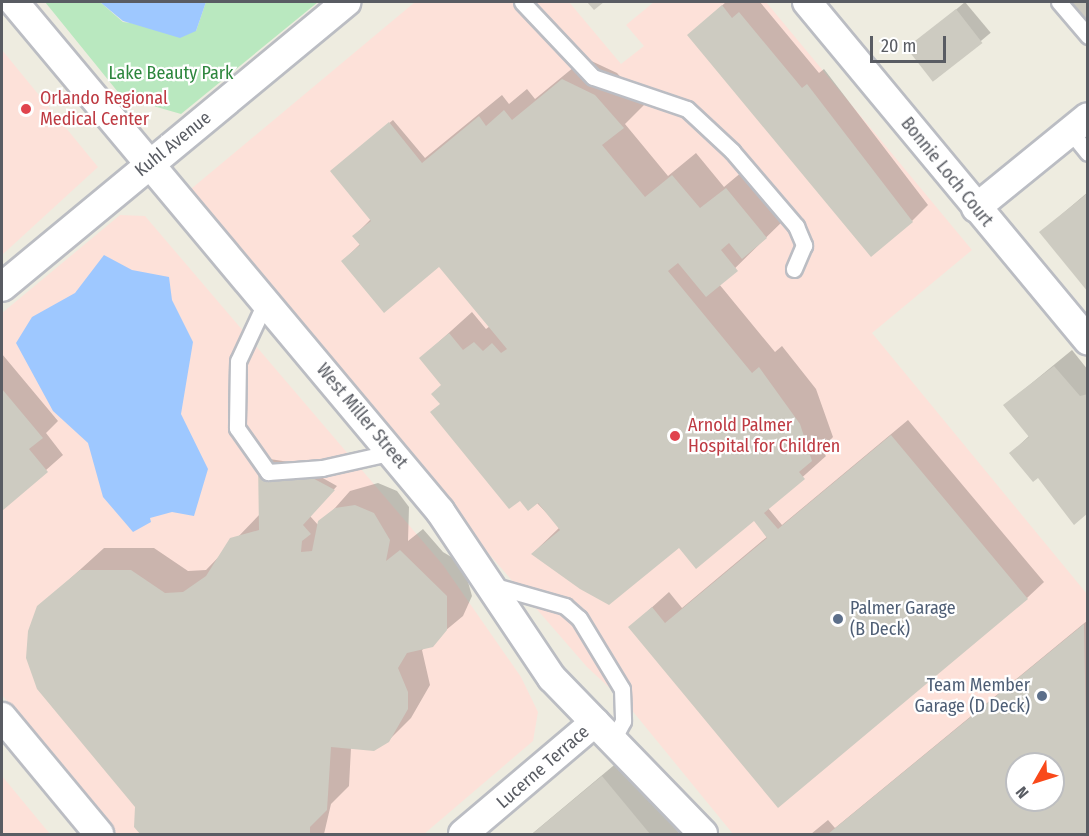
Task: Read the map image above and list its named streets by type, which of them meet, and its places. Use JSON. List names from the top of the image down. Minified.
{"streets":{"street":["Kuhl Avenue","Bonnie Loch Court","West Miller Street","Lucerne Terrace"]},"crossings":[["Kuhl Avenue","West Miller Street"],["West Miller Street","Lucerne Terrace"]],"parks":["Lake Beauty Park"],"places":["Orlando Regional Medical Center","Arnold Palmer Hospital for Children","Palmer Garage (B Deck)","Team Member Garage (D Deck)"],"scale_bar":"20 m","north":"bottom left"}
